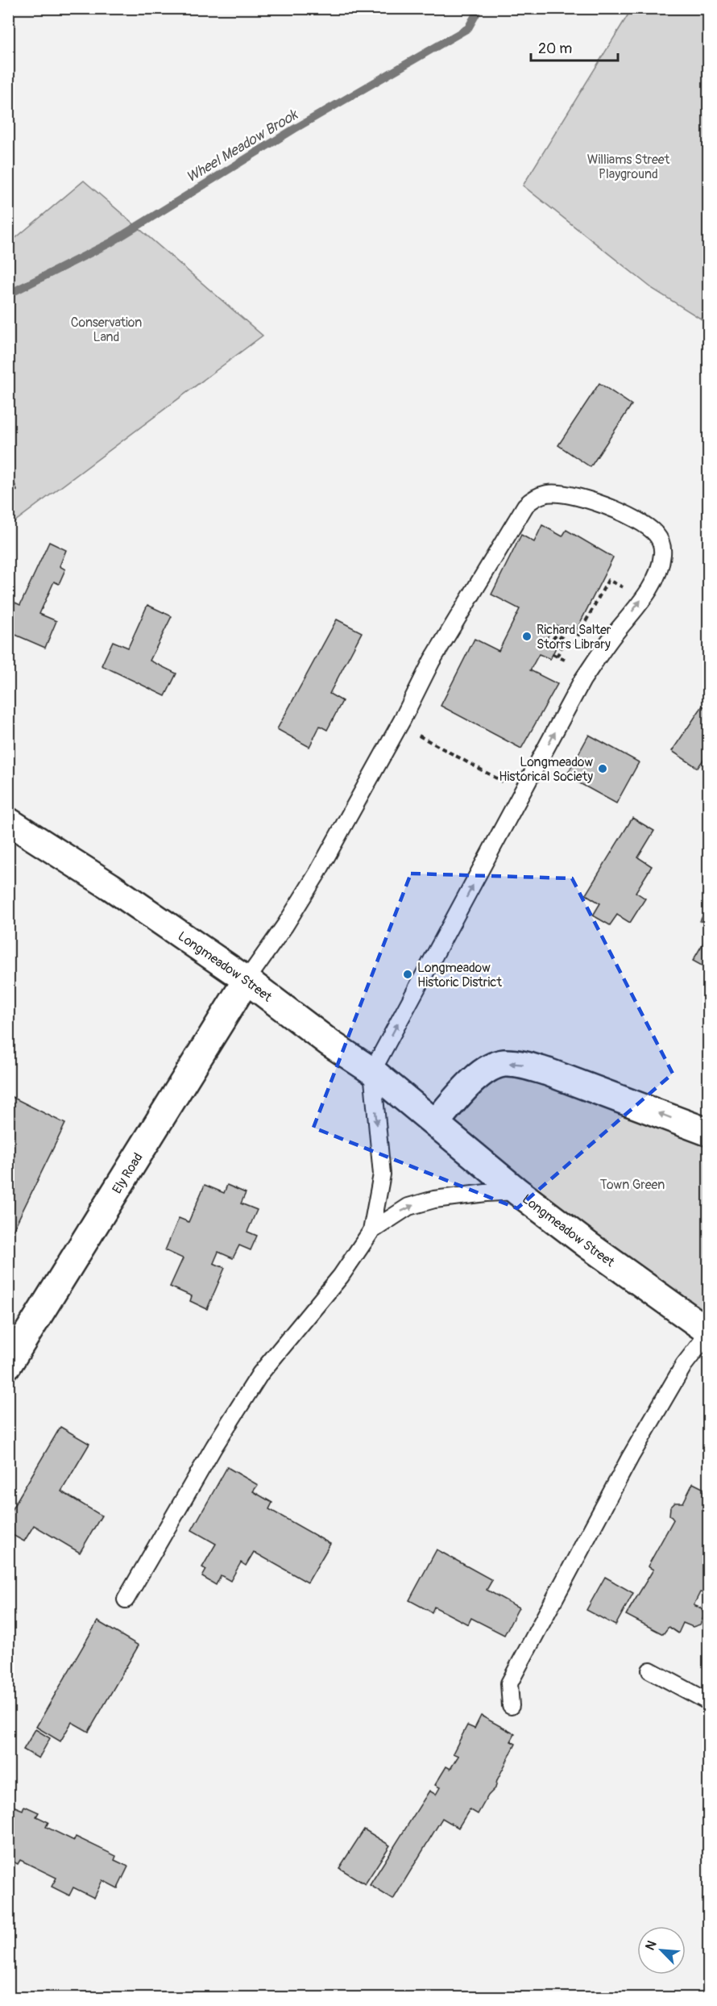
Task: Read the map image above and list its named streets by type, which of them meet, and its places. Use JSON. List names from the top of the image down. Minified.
{"streets":{"main road":["Longmeadow Street","Ely Road"]},"crossings":[["Longmeadow Street","Ely Road"]],"water":["Wheel Meadow Brook"],"parks":["Williams Street Playground","Conservation Land","Town Green"],"places":["Richard Salter Storrs Library","Longmeadow Historical Society","Longmeadow Historic District"],"scale_bar":"20 m","north":"top left"}
